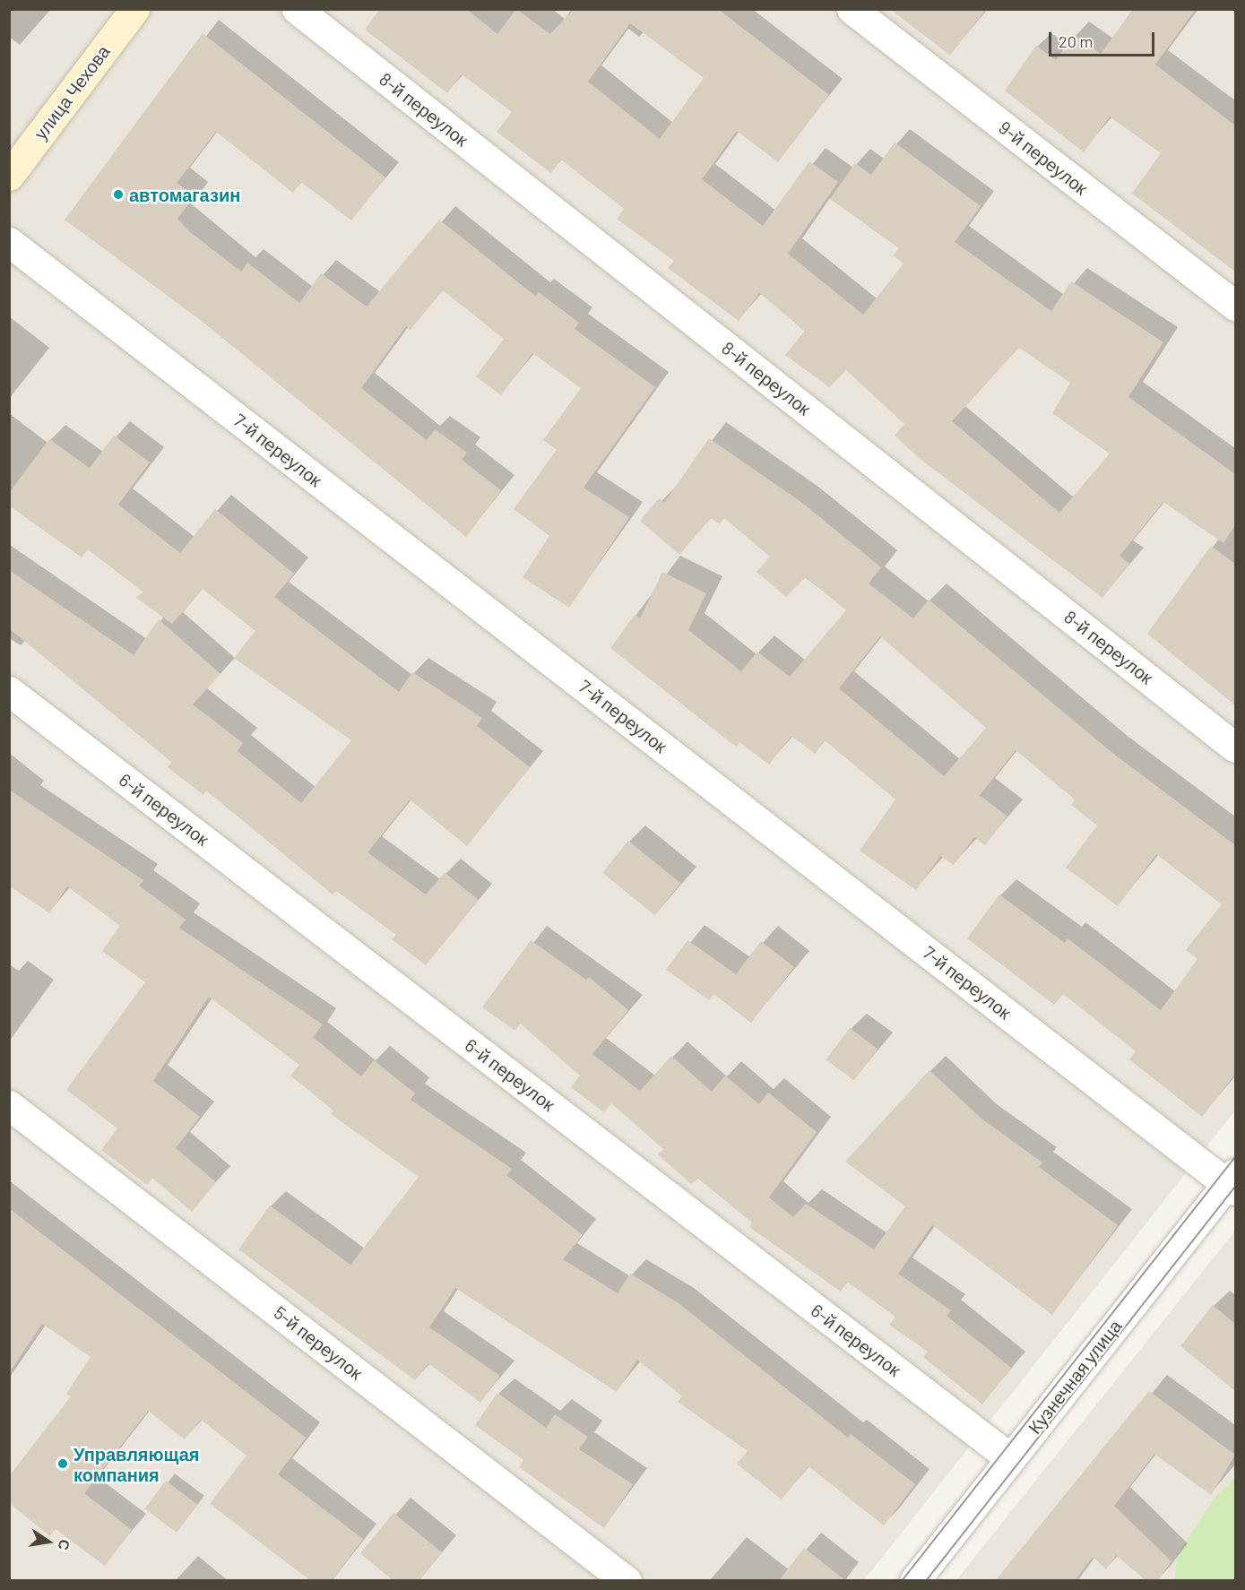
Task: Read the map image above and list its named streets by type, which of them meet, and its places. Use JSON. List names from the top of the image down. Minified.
{"streets":{"main road":["улица Чехова"],"street":["8-й переулок","9-й переулок","7-й переулок","6-й переулок","5-й переулок","Кузнечная улица"]},"crossings":[["7-й переулок","Кузнечная улица"],["6-й переулок","Кузнечная улица"]],"places":["автомагазин","Управляющая компания"],"scale_bar":"20 m","north":"right"}
